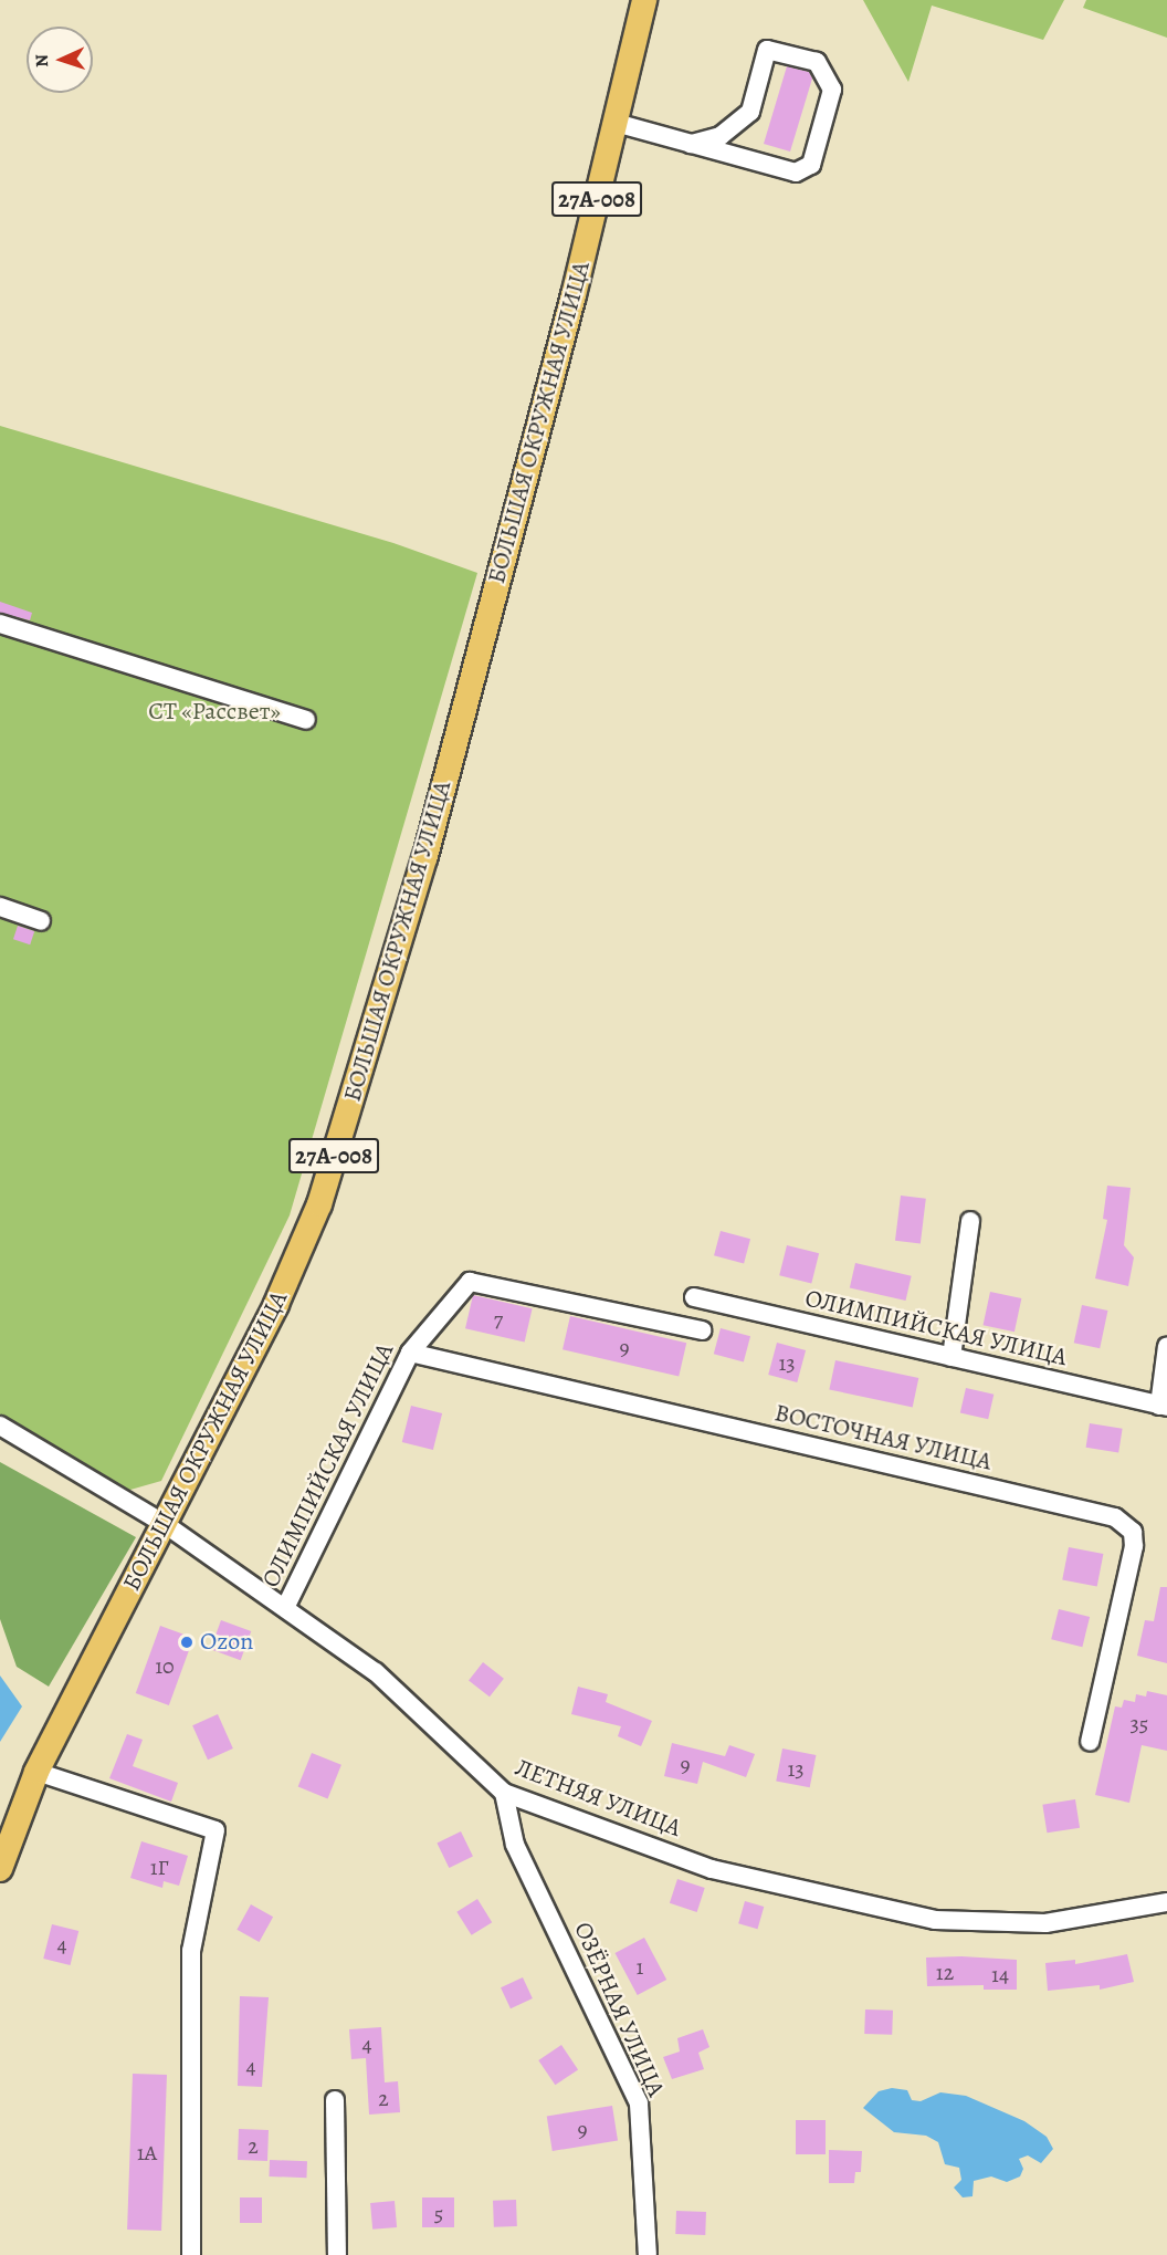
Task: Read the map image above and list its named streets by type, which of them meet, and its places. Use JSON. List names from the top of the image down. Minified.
{"streets":{"main road":["27А-008","БОЛЬШАЯ ОКРУЖНАЯ УЛИЦА"],"street":["ОЛИМПИЙСКАЯ УЛИЦА","ВОСТОЧНАЯ УЛИЦА","ЛЕТНЯЯ УЛИЦА","ОЗЁРНАЯ УЛИЦА"]},"crossings":[["БОЛЬШАЯ ОКРУЖНАЯ УЛИЦА","ЛЕТНЯЯ УЛИЦА"],["ОЛИМПИЙСКАЯ УЛИЦА","ВОСТОЧНАЯ УЛИЦА"],["ОЛИМПИЙСКАЯ УЛИЦА","ЛЕТНЯЯ УЛИЦА"],["ЛЕТНЯЯ УЛИЦА","ОЗЁРНАЯ УЛИЦА"]],"parks":["СТ «Рассвет»"],"places":["Ozon"],"house_numbers":["7","9","13","10","35","9","13","1Г","4","1","12","14","4","4","2","9","2","1А","5"],"north":"left"}
